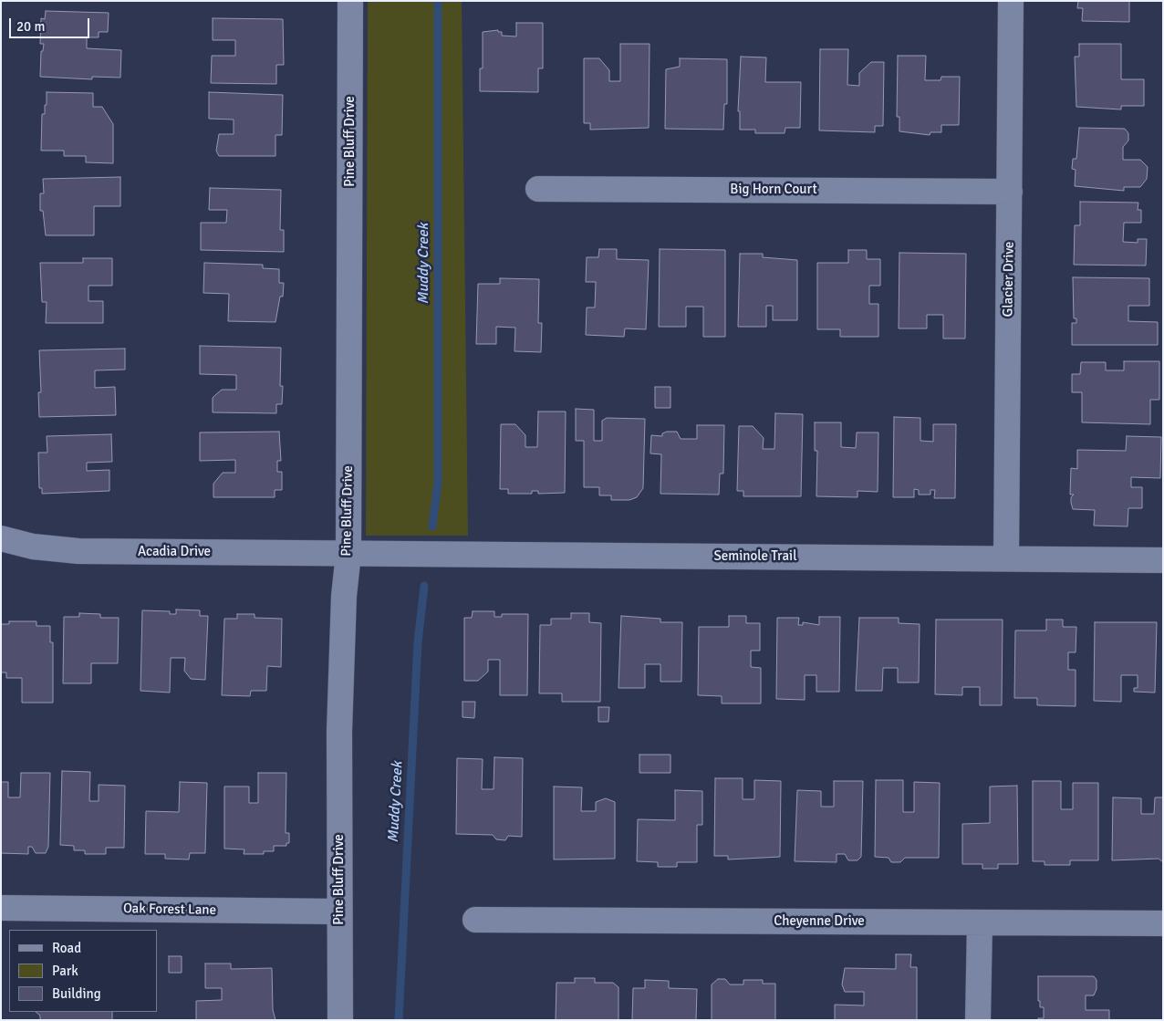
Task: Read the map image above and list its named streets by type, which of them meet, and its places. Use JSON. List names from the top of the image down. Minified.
{"streets":{"street":["Pine Bluff Drive","Big Horn Court","Glacier Drive","Acadia Drive","Seminole Trail","Oak Forest Lane","Cheyenne Drive"]},"crossings":[["Pine Bluff Drive","Acadia Drive"],["Pine Bluff Drive","Seminole Trail"],["Pine Bluff Drive","Oak Forest Lane"],["Big Horn Court","Glacier Drive"],["Glacier Drive","Seminole Trail"],["Acadia Drive","Seminole Trail"]],"water":["Muddy Creek"],"legend":["Road","Park","Building"],"scale_bar":"20 m"}
